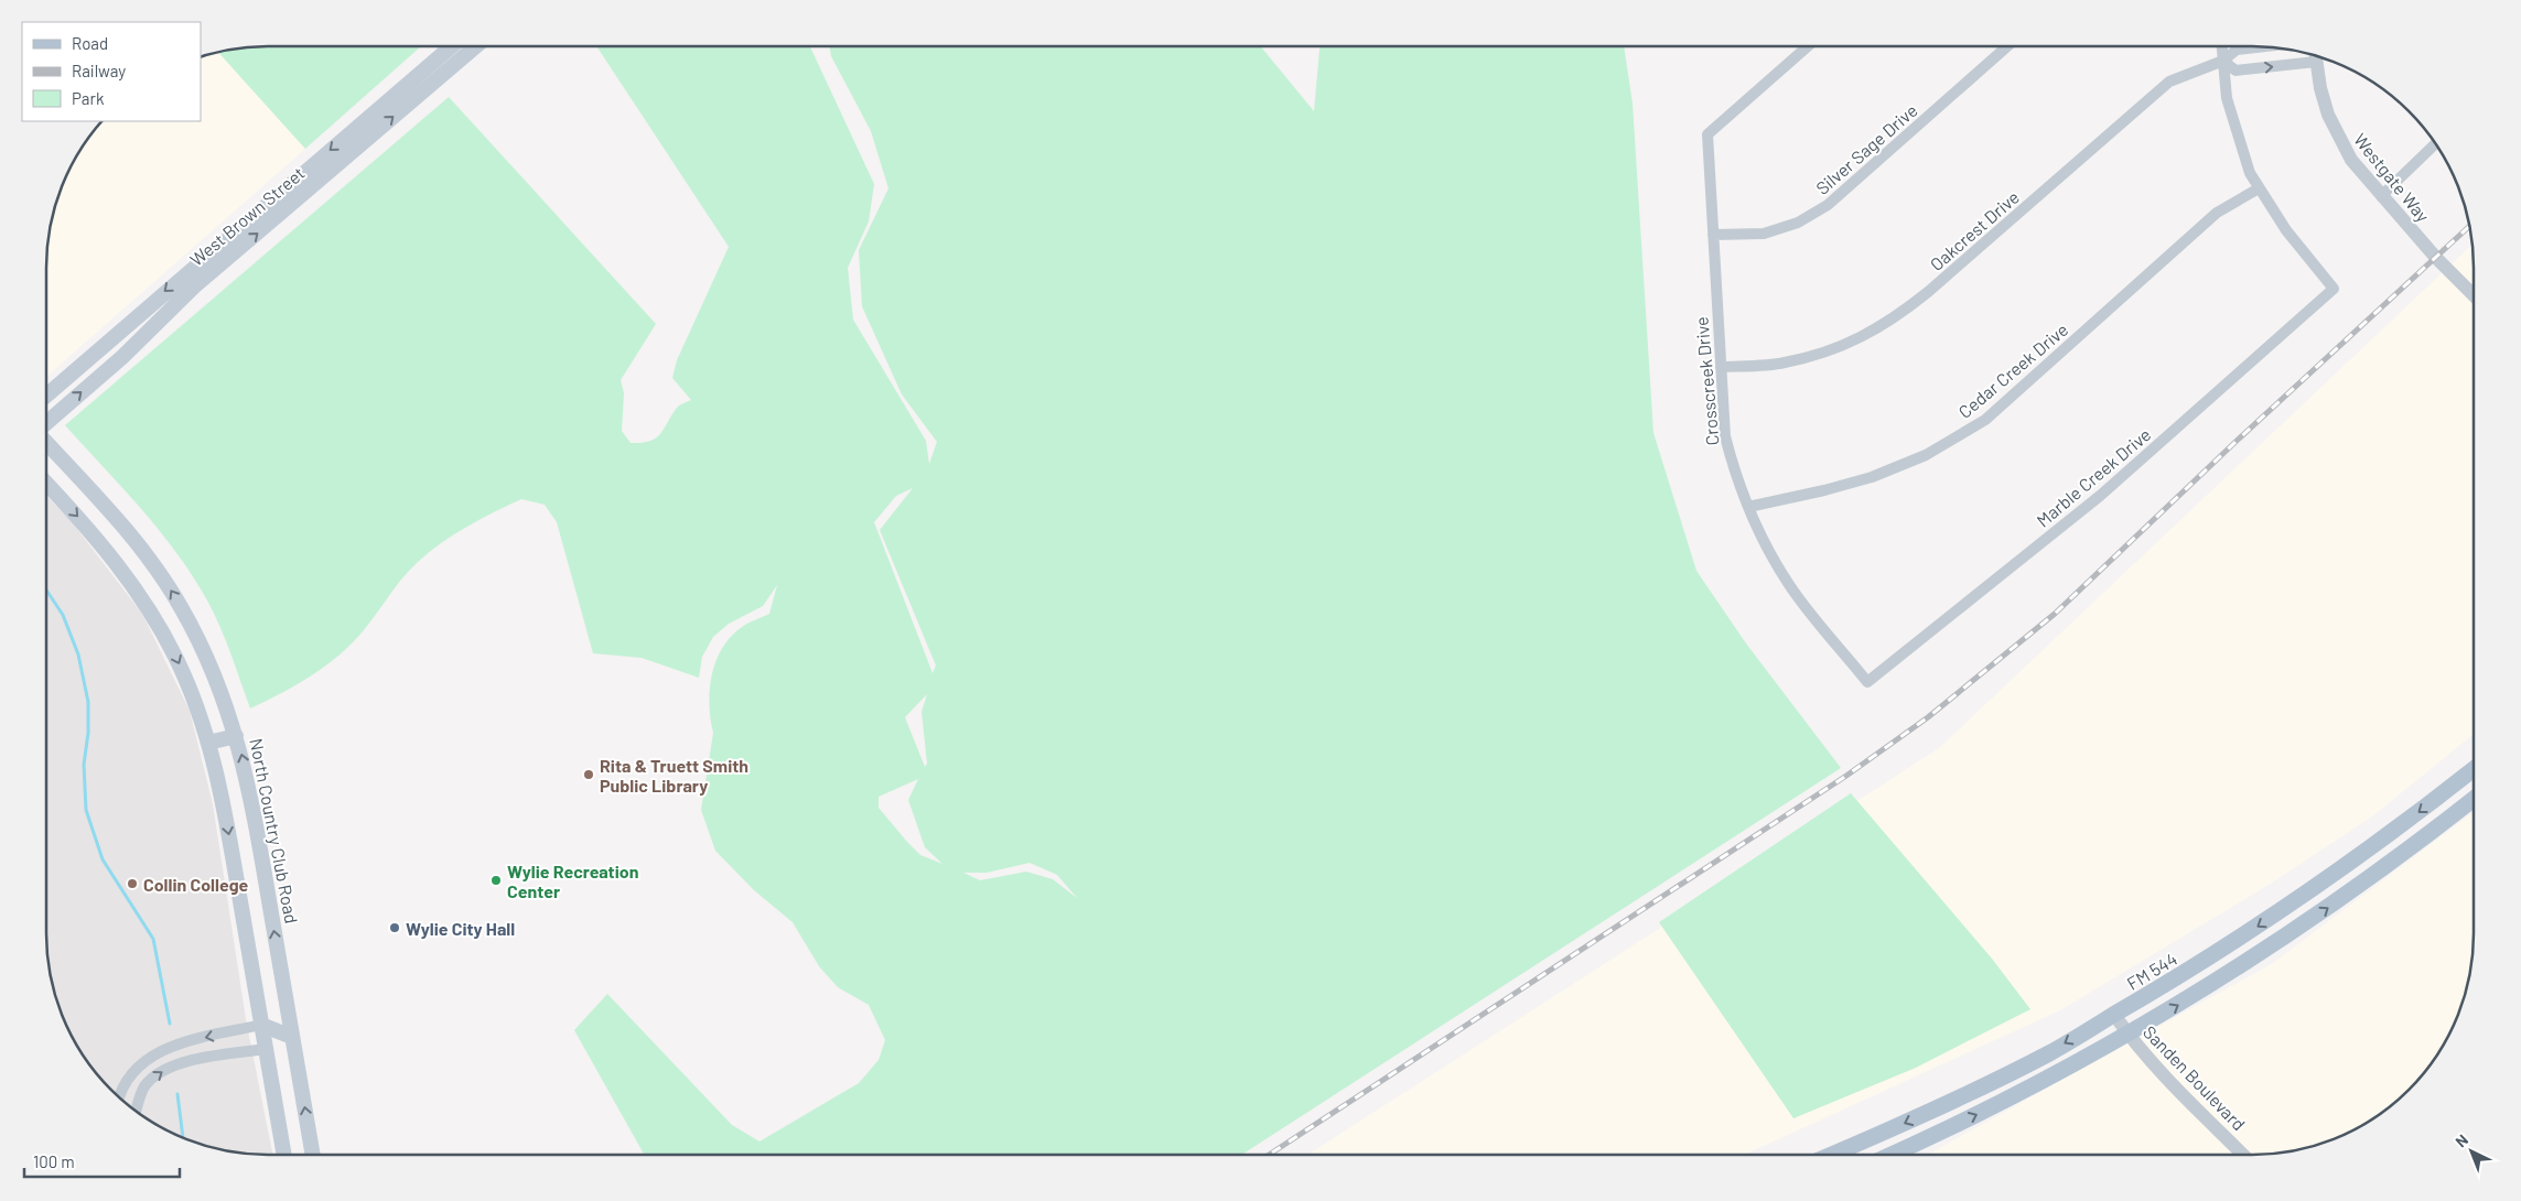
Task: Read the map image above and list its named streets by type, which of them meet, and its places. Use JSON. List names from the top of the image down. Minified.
{"streets":{"main road":["West Brown Street","North Country Club Road","FM 544"],"street":["Silver Sage Drive","Westgate Way","Oakcrest Drive","Cedar Creek Drive","Crosscreek Drive","Marble Creek Drive","Sanden Boulevard"]},"crossings":[["Silver Sage Drive","Crosscreek Drive"],["Oakcrest Drive","Crosscreek Drive"],["Cedar Creek Drive","Crosscreek Drive"],["Cedar Creek Drive","Marble Creek Drive"],["Crosscreek Drive","Marble Creek Drive"],["FM 544","Sanden Boulevard"]],"places":["Rita & Truett Smith Public Library","Wylie Recreation Center","Collin College","Wylie City Hall"],"legend":["Road","Railway","Park"],"scale_bar":"100 m","north":"top left"}
